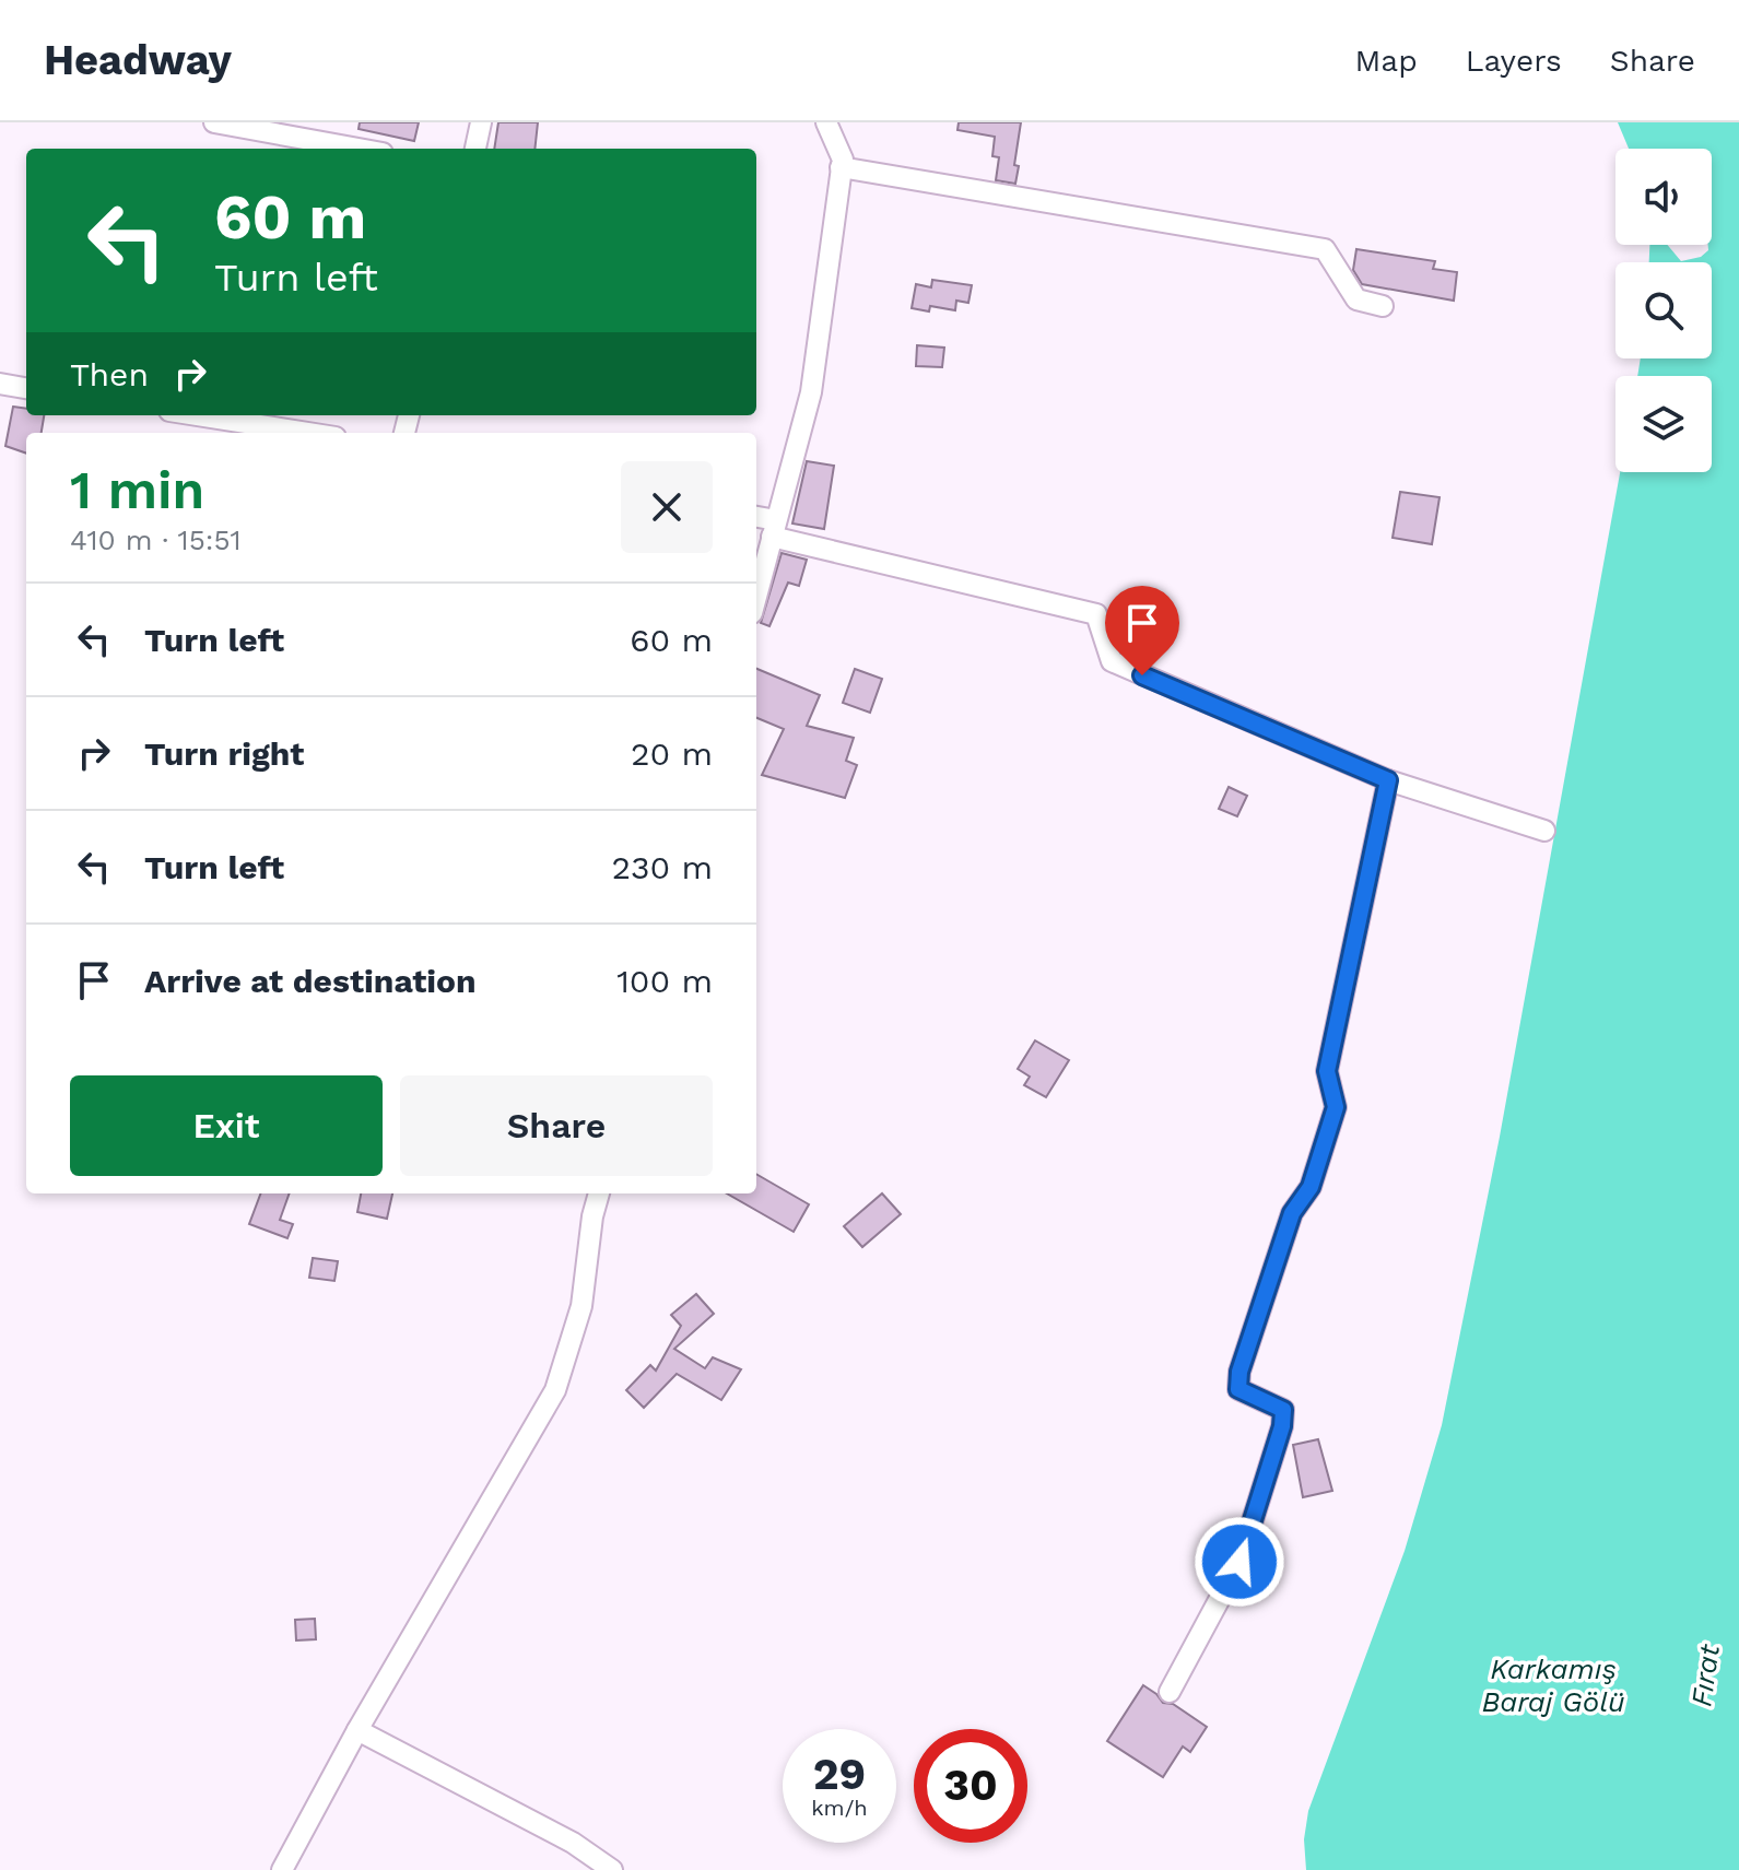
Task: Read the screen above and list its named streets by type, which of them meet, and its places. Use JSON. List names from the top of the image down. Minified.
{"water":["Karkamış Baraj Gölü","Fırat"],"page":{"header":"Headway","nav":["Map","Layers","Share"],"turn":["60 m","Turn left"],"then":"Then","heading":["1 min","410 m · 15:51"],"list":[{"name":"Turn left","value":"60 m"},{"name":"Turn right","value":"20 m"},{"name":"Turn left","value":"230 m"},{"name":"Arrive at destination","value":"100 m"}],"buttons":["Exit","Share"],"speed":"29 km/h","limit":"30"}}
